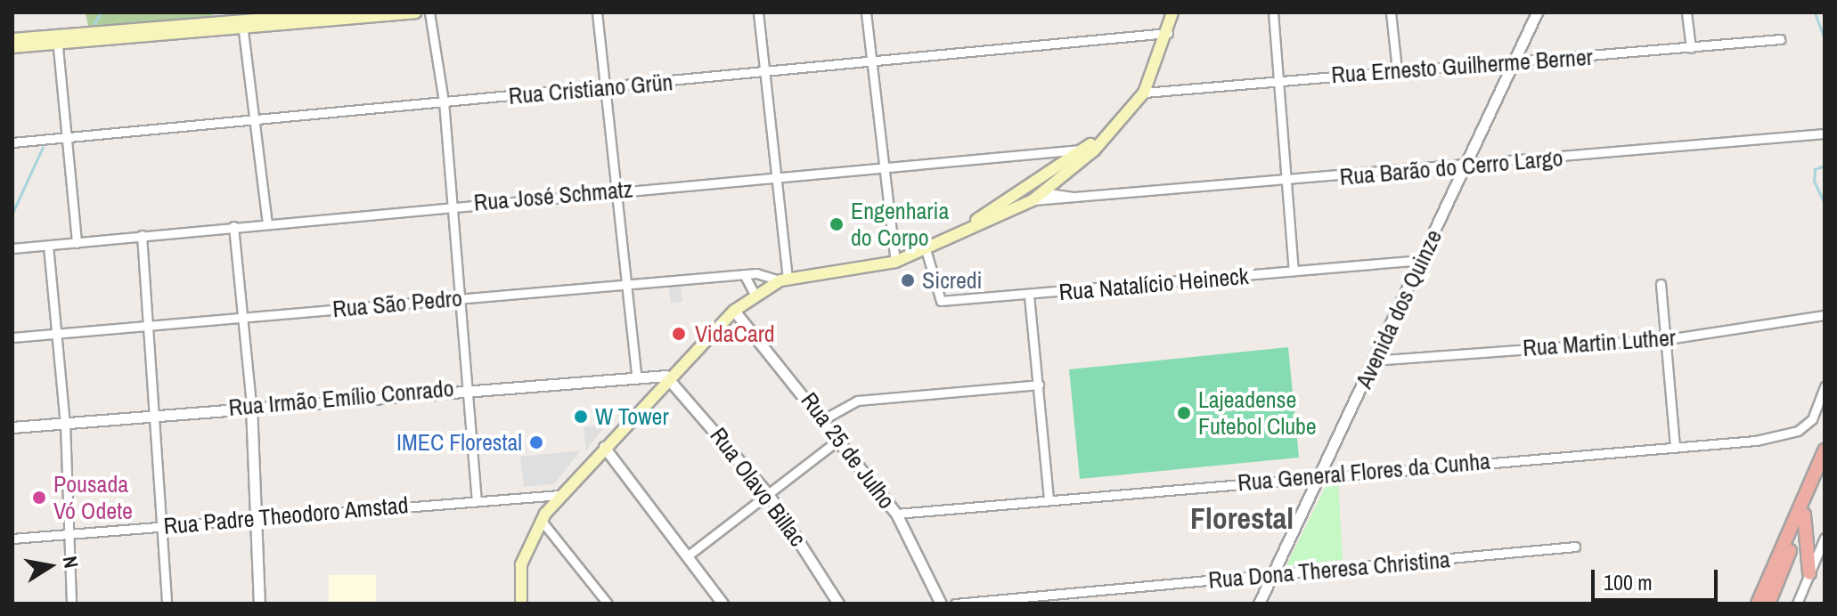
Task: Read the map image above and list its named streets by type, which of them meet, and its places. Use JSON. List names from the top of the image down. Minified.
{"streets":{"street":["Rua Ernesto Guilherme Berner","Rua Cristiano Grün","Rua Barão do Cerro Largo","Rua José Schmatz","Rua Natalício Heineck","Rua São Pedro","Avenida dos Quinze","Rua Martin Luther","Rua Irmão Emílio Conrado","Rua 25 de Julho","Rua General Flores da Cunha","Rua Olavo Billac","Rua Padre Theodoro Amstad","Rua Dona Theresa Christina"]},"crossings":[["Rua Ernesto Guilherme Berner","Avenida dos Quinze"],["Rua Barão do Cerro Largo","Avenida dos Quinze"],["Rua Natalício Heineck","Avenida dos Quinze"],["Avenida dos Quinze","Rua Martin Luther"],["Avenida dos Quinze","Rua General Flores da Cunha"],["Avenida dos Quinze","Rua Dona Theresa Christina"],["Rua Irmão Emílio Conrado","Rua Olavo Billac"],["Rua 25 de Julho","Rua General Flores da Cunha"]],"districts":["Florestal"],"places":["Engenharia do Corpo","Sicredi","VidaCard","Lajeadense Futebol Clube","W Tower","IMEC Florestal","Pousada Vó Odete"],"scale_bar":"100 m","north":"right"}
